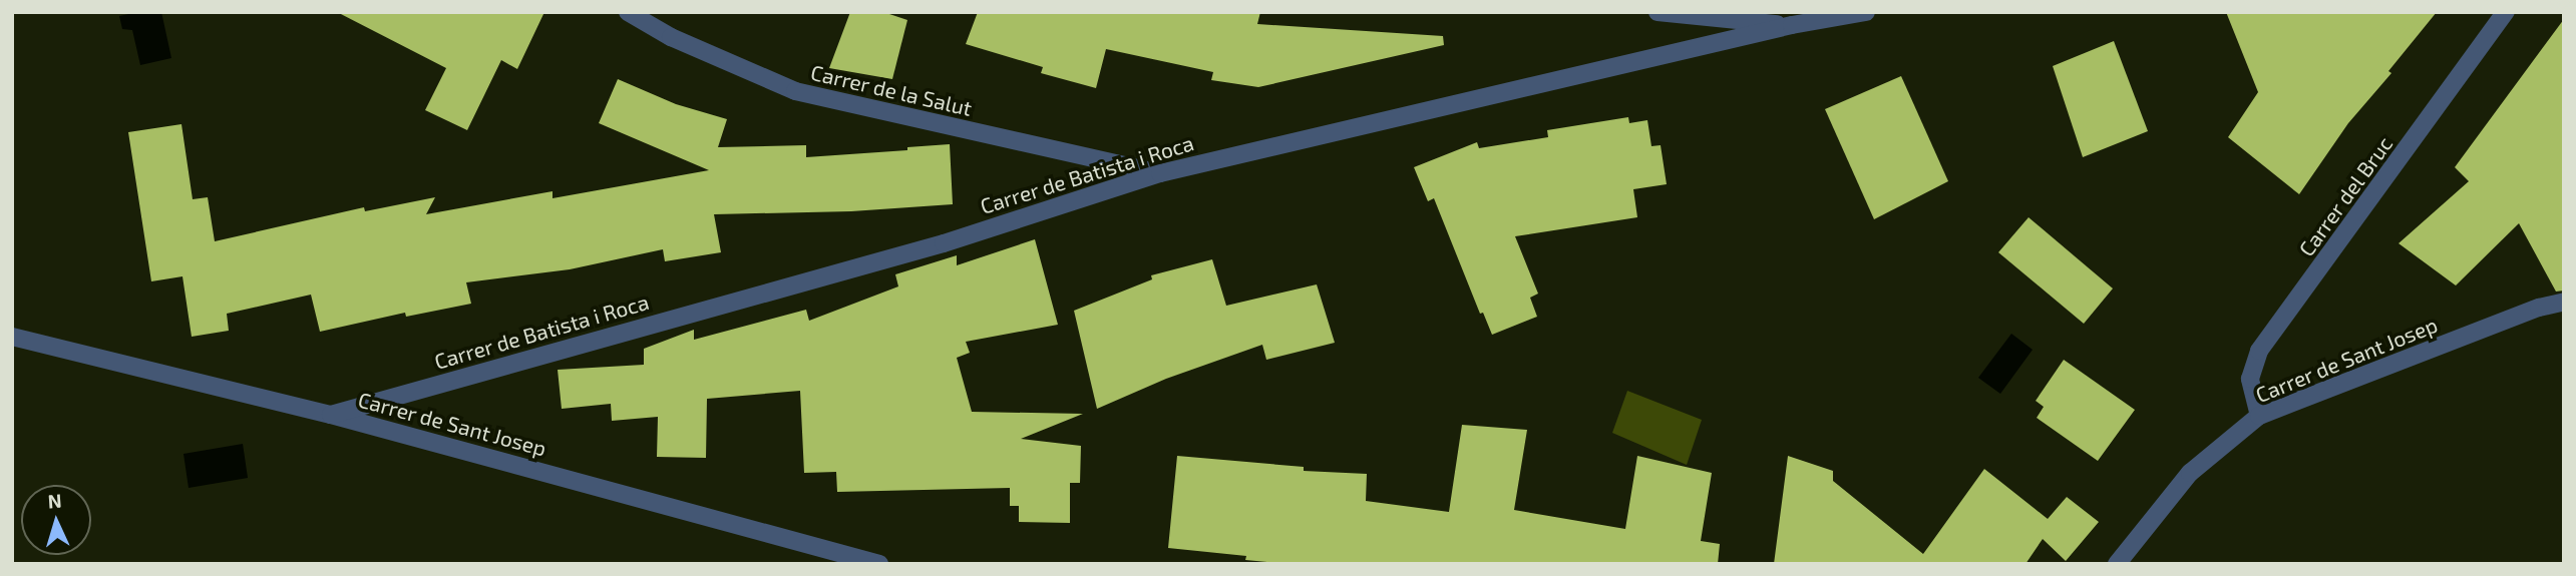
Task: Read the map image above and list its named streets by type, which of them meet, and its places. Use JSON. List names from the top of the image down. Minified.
{"streets":{"street":["Carrer de la Salut","Carrer de Batista i Roca","Carrer del Bruc","Carrer de Sant Josep"]},"crossings":[["Carrer de la Salut","Carrer de Batista i Roca"],["Carrer de Batista i Roca","Carrer de Sant Josep"],["Carrer del Bruc","Carrer de Sant Josep"]],"north":"top"}
